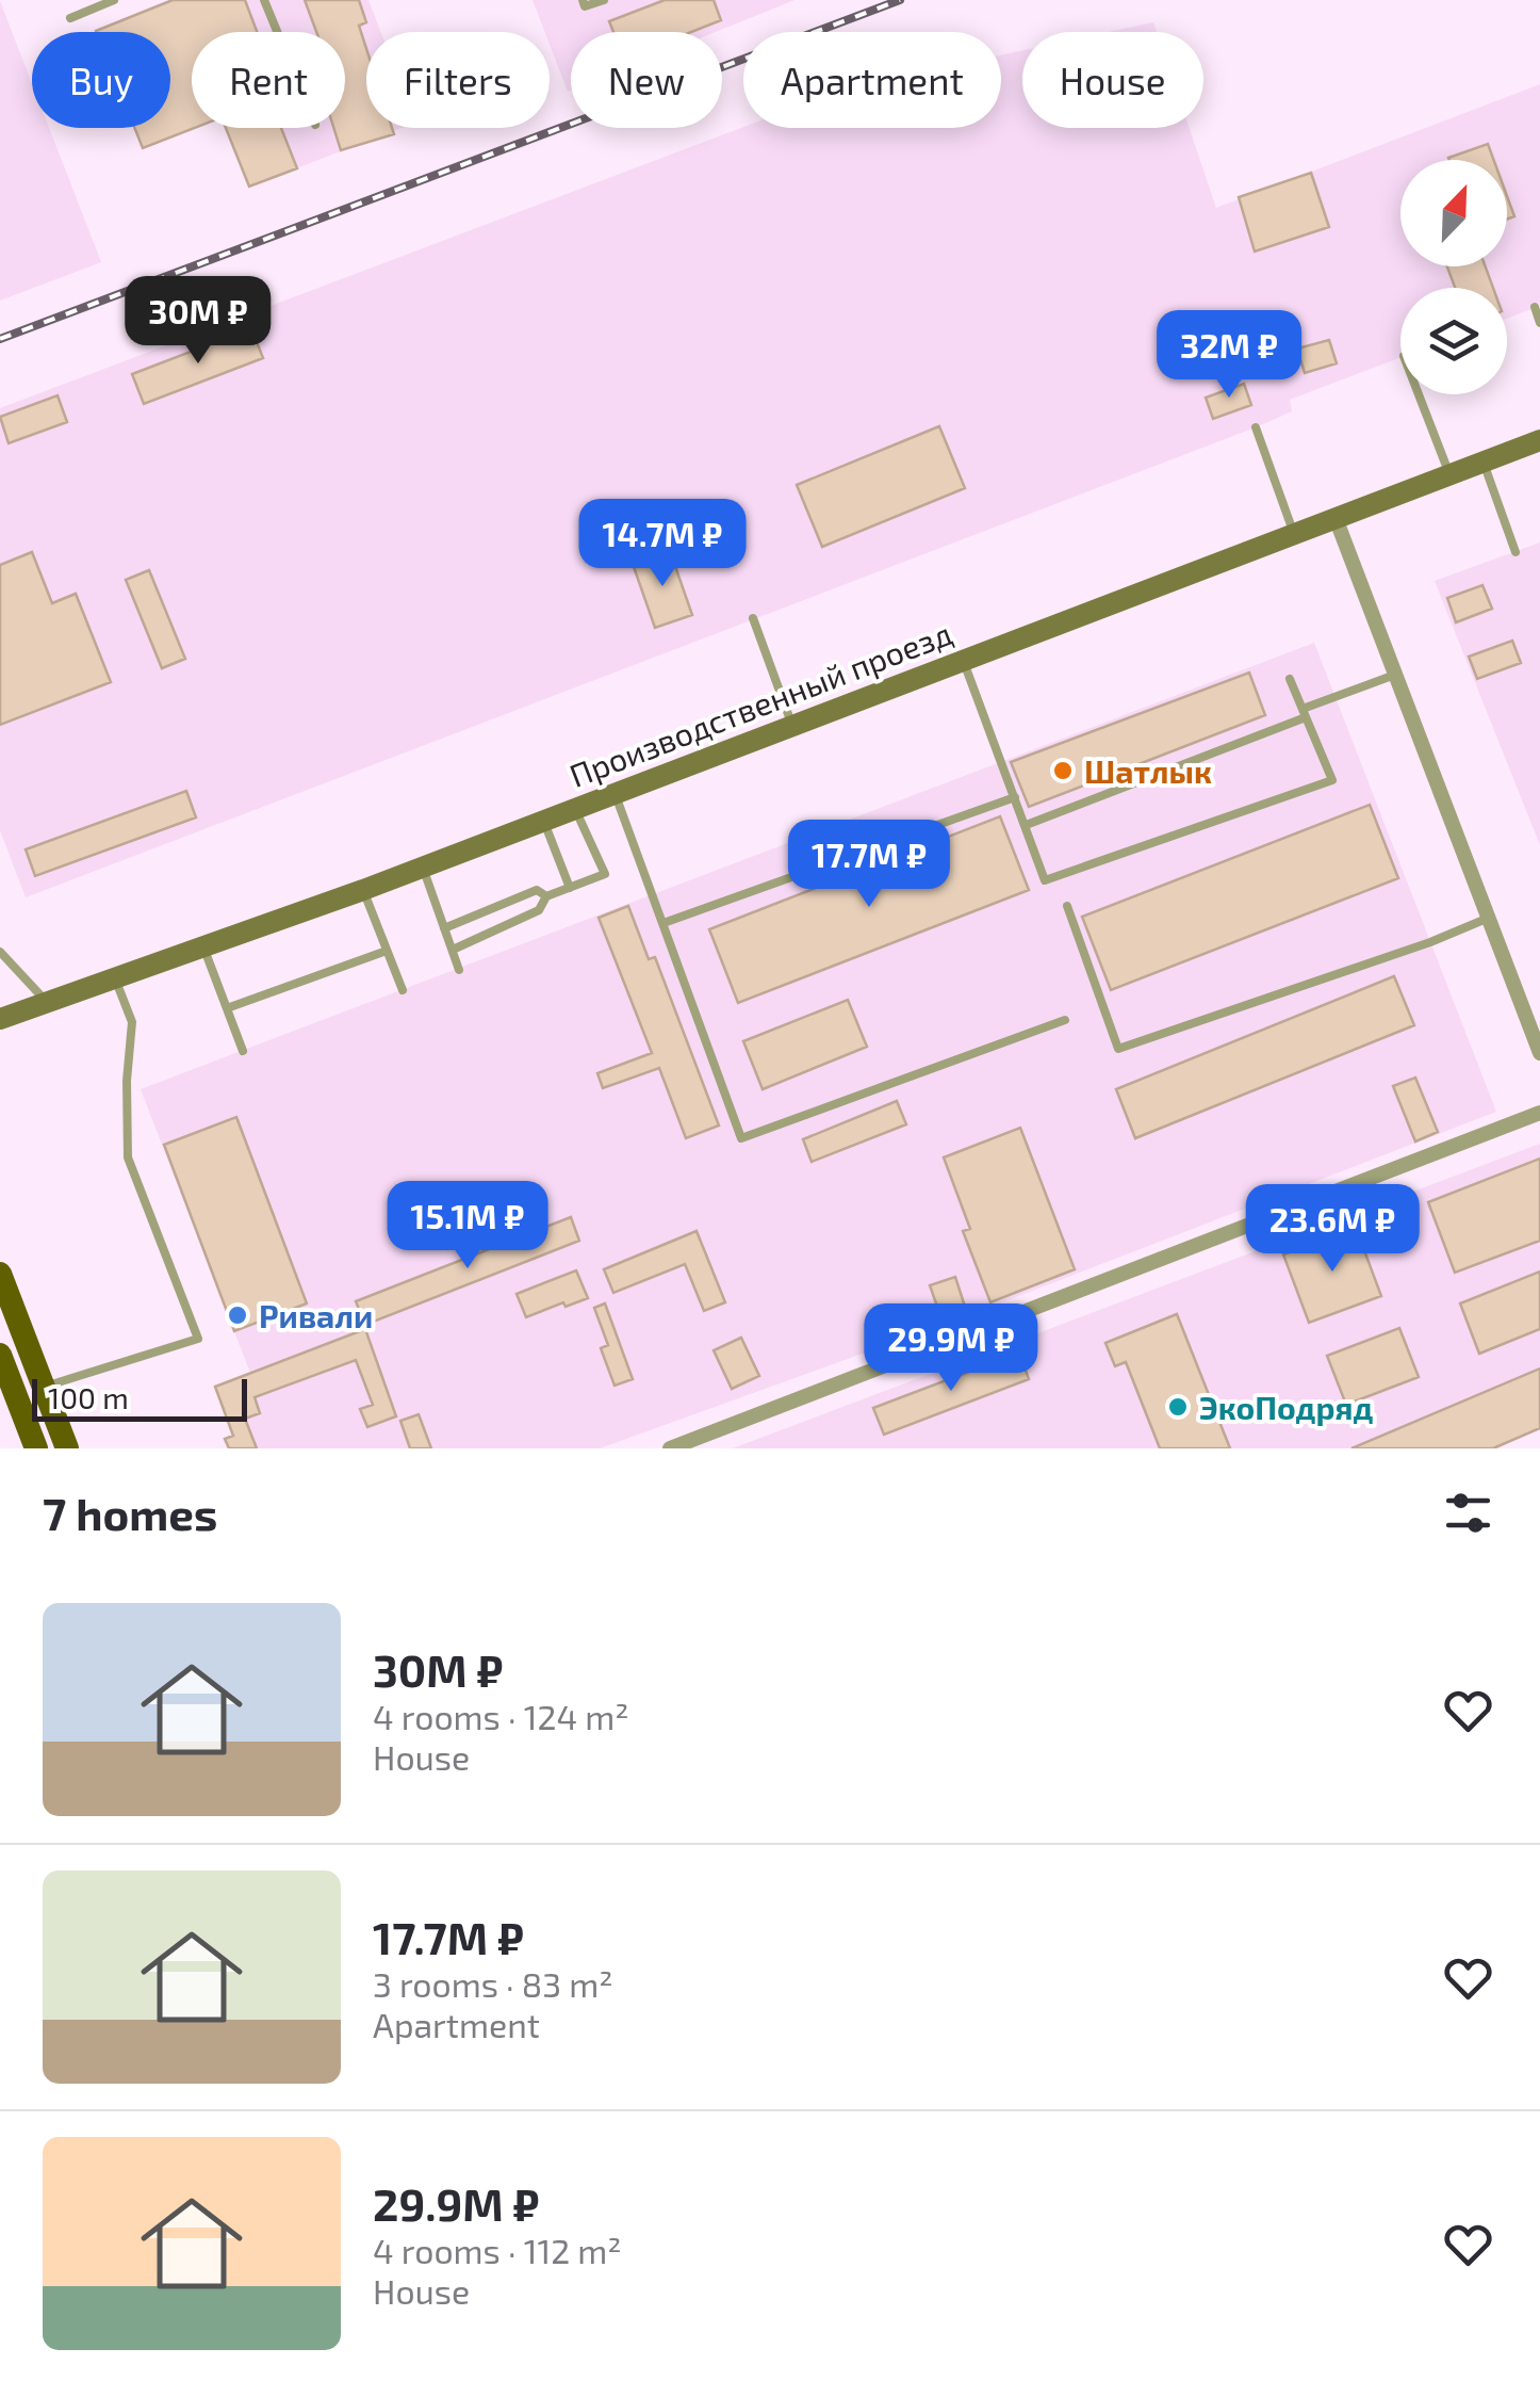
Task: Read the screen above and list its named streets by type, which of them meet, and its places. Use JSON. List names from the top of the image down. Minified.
{"streets":{"street":["Производственный проезд"]},"places":["Шатлык","Ривали","ЭкоПодряд"],"scale_bar":"100 m","north":"top right","page":{"chip":["Buy","Rent","Filters","New","Apartment","House"],"price":["30M ₽","32M ₽","14.7M ₽","17.7M ₽","15.1M ₽","23.6M ₽","29.9M ₽"],"scale":"100 m","heading":"7 homes","list":[{"name":"30M ₽","note":"4 rooms · 124 m² · House"},{"name":"17.7M ₽","note":"3 rooms · 83 m² · Apartment"},{"name":"29.9M ₽","note":"4 rooms · 112 m² · House"}]}}
